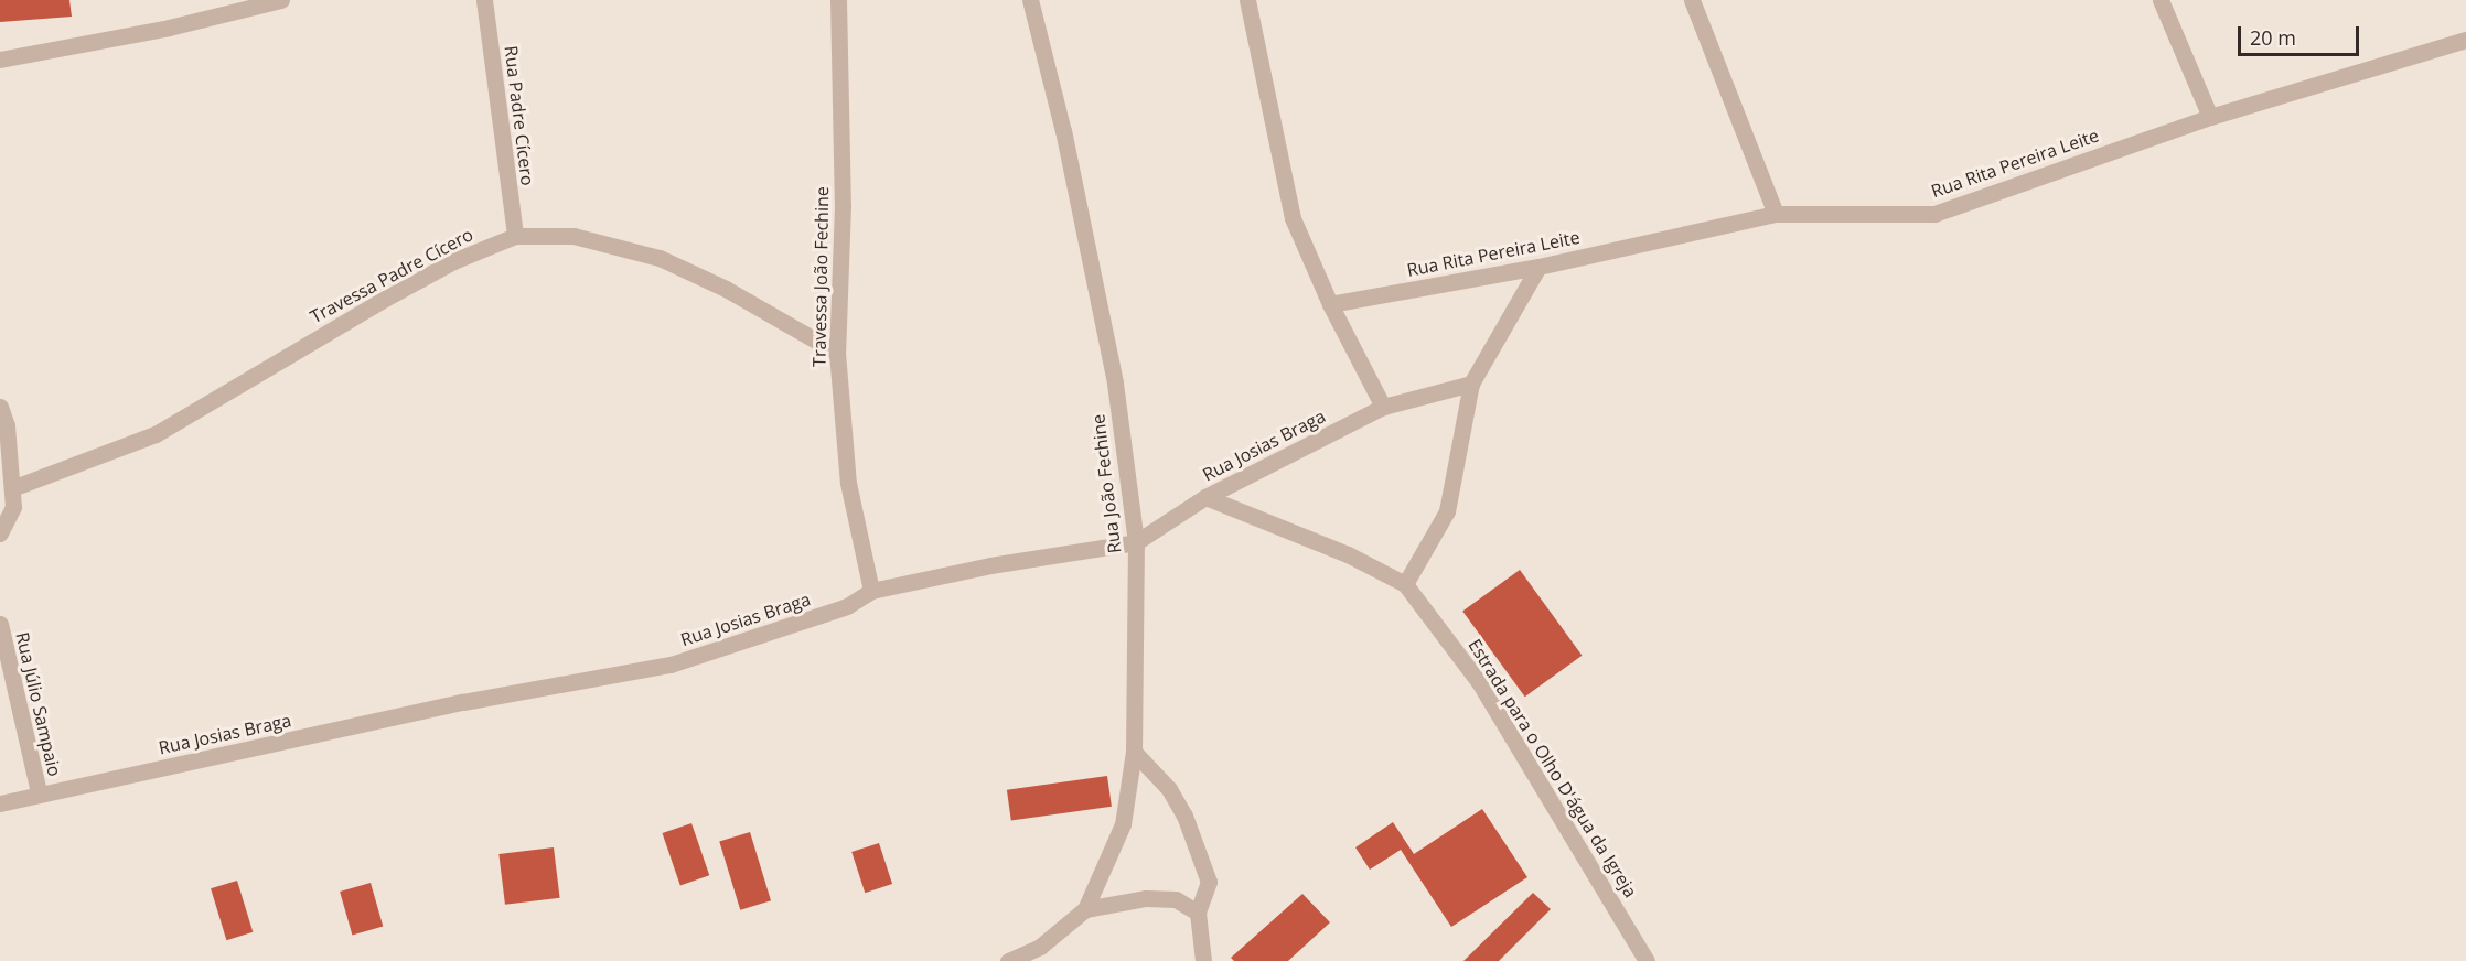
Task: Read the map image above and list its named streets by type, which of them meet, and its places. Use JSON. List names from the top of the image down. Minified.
{"streets":{"street":["Rua Padre Cícero","Rua Rita Pereira Leite","Travessa Padre Cícero","Travessa João Fechine","Rua Josias Braga","Rua João Fechine","Rua Júlio Sampaio","Estrada para o Olho D'água da Igreja"]},"crossings":[["Rua Padre Cícero","Travessa Padre Cícero"],["Travessa Padre Cícero","Travessa João Fechine"],["Travessa João Fechine","Rua Josias Braga"],["Rua Josias Braga","Rua João Fechine"],["Rua Josias Braga","Rua Júlio Sampaio"],["Rua Josias Braga","Estrada para o Olho D'água da Igreja"]],"scale_bar":"20 m"}
